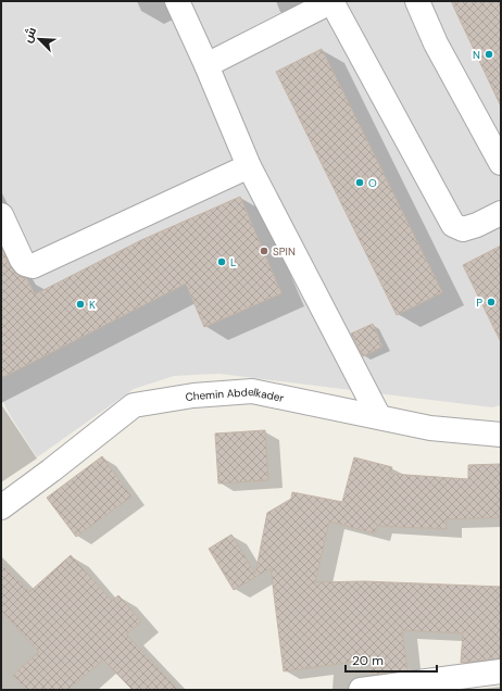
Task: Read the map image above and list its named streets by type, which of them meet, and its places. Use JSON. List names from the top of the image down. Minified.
{"streets":{"street":["Chemin Abdelkader"]},"places":["N","O","SPIN","L","P","K"],"scale_bar":"20 m","north":"top left"}
